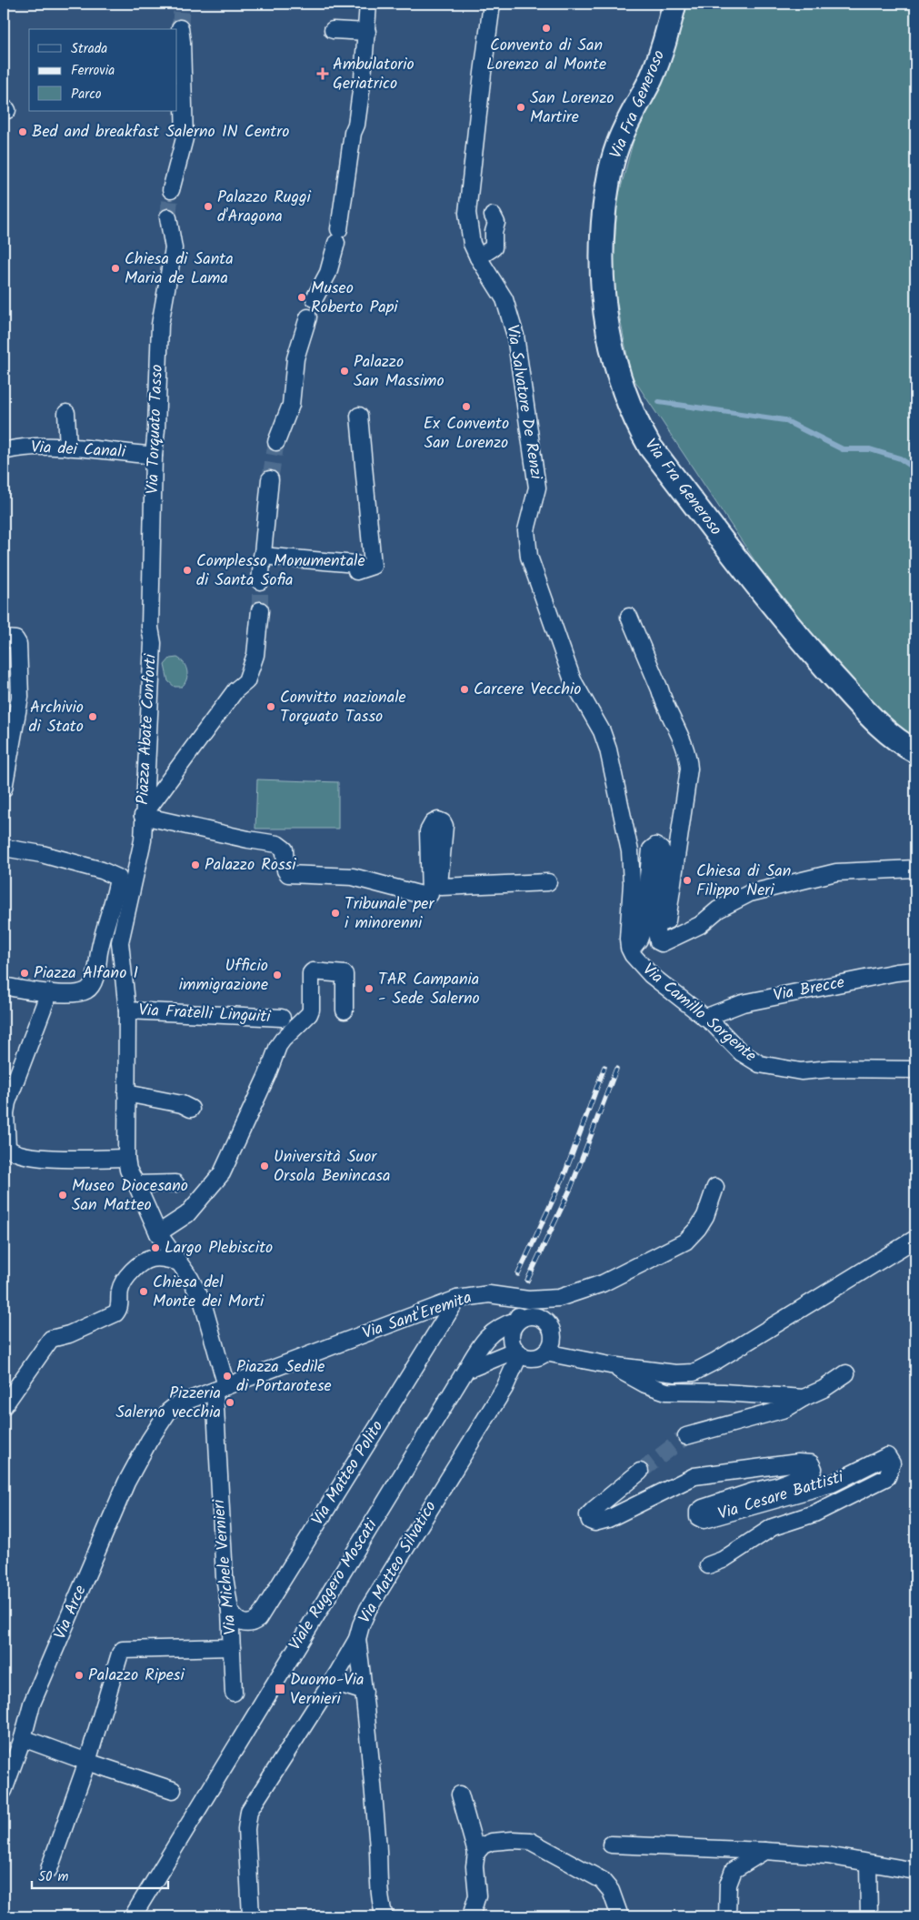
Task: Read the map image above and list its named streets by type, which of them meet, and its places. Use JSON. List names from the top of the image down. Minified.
{"streets":{"main road":["Via Fra Generoso"],"street":["Via Salvatore De Renzi","Via Torquato Tasso","Via dei Canali","Piazza Abate Conforti","Via Brecce","Via Camillo Sorgente","Via Fratelli Linguiti","Via Sant'Eremita","Via Matteo Polito","Via Cesare Battisti","Via Matteo Silvatico","Via Michele Vernieri","Viale Ruggero Moscati","Via Arce"]},"crossings":[["Via Salvatore De Renzi","Via Camillo Sorgente"],["Via Torquato Tasso","Via dei Canali"],["Via Torquato Tasso","Piazza Abate Conforti"],["Via Brecce","Via Camillo Sorgente"],["Via Sant'Eremita","Via Matteo Polito"],["Via Sant'Eremita","Via Michele Vernieri"],["Via Sant'Eremita","Via Arce"],["Via Matteo Polito","Via Michele Vernieri"],["Via Matteo Silvatico","Viale Ruggero Moscati"],["Via Michele Vernieri","Via Arce"]],"places":{"other":["Convento di San Lorenzo al Monte","San Lorenzo Martire","Bed and breakfast Salerno IN Centro","Palazzo Ruggi d'Aragona","Chiesa di Santa Maria de Lama","Museo Roberto Papi","Palazzo San Massimo","Ex Convento San Lorenzo","Complesso Monumentale di Santa Sofia","Carcere Vecchio","Convitto nazionale Torquato Tasso","Archivio di Stato","Palazzo Rossi","Chiesa di San Filippo Neri","Tribunale per i minorenni","Piazza Alfano I","Ufficio immigrazione","TAR Campania - Sede Salerno","Università Suor Orsola Benincasa","Museo Diocesano San Matteo","Largo Plebiscito","Chiesa del Monte dei Morti","Piazza Sedile di Portarotese","Pizzeria Salerno vecchia","Palazzo Ripesi"],"health":["Ambulatorio Geriatrico"],"transit":["Duomo-Via Vernieri"]},"legend":["Strada","Ferrovia","Parco"],"scale_bar":"50 m"}
